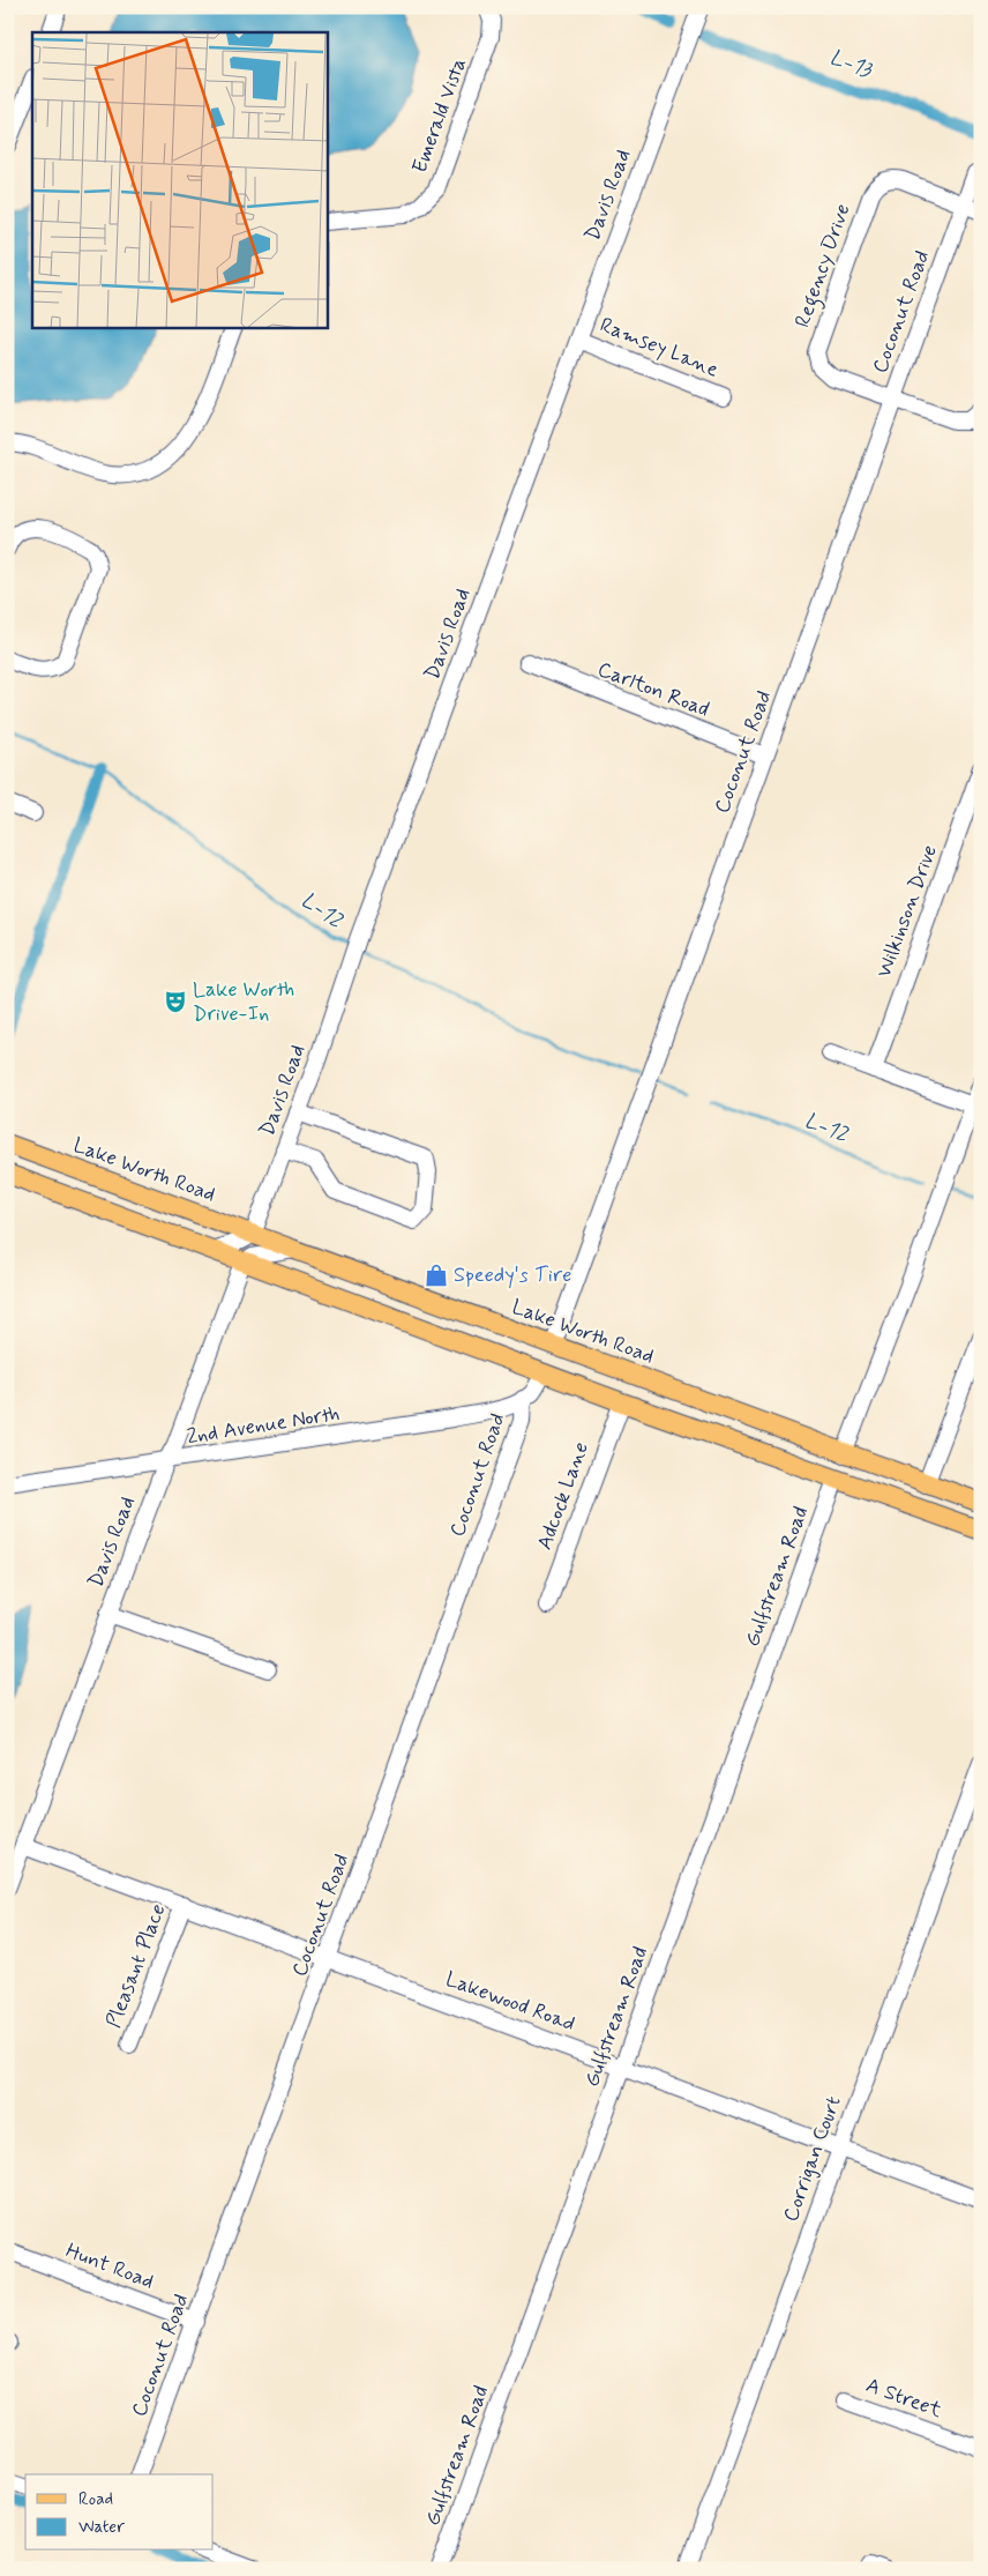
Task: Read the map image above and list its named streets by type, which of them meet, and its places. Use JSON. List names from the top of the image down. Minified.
{"streets":{"main road":["Lake Worth Road"],"street":["Emerald Vista","Davis Road","Regency Drive","Coconut Road","Ramsey Lane","Carlton Road","Wilkinson Drive","2nd Avenue North","Adcock Lane","Gulfstream Road","Pleasant Place","Lakewood Road","Corrigan Court","Hunt Road","A Street"]},"crossings":[["Davis Road","Ramsey Lane"],["Davis Road","Lake Worth Road"],["Davis Road","2nd Avenue North"],["Davis Road","Lakewood Road"],["Regency Drive","Coconut Road"],["Coconut Road","Carlton Road"],["Coconut Road","Lake Worth Road"],["Coconut Road","2nd Avenue North"],["Coconut Road","Lakewood Road"],["Coconut Road","Hunt Road"],["Gulfstream Road","Lakewood Road"],["Pleasant Place","Lakewood Road"],["Lakewood Road","Corrigan Court"]],"water":["L-13","L-12"],"places":{"theatre":["Lake Worth Drive-In"],"shop":["Speedy's Tire"]},"legend":["Road","Water"]}
